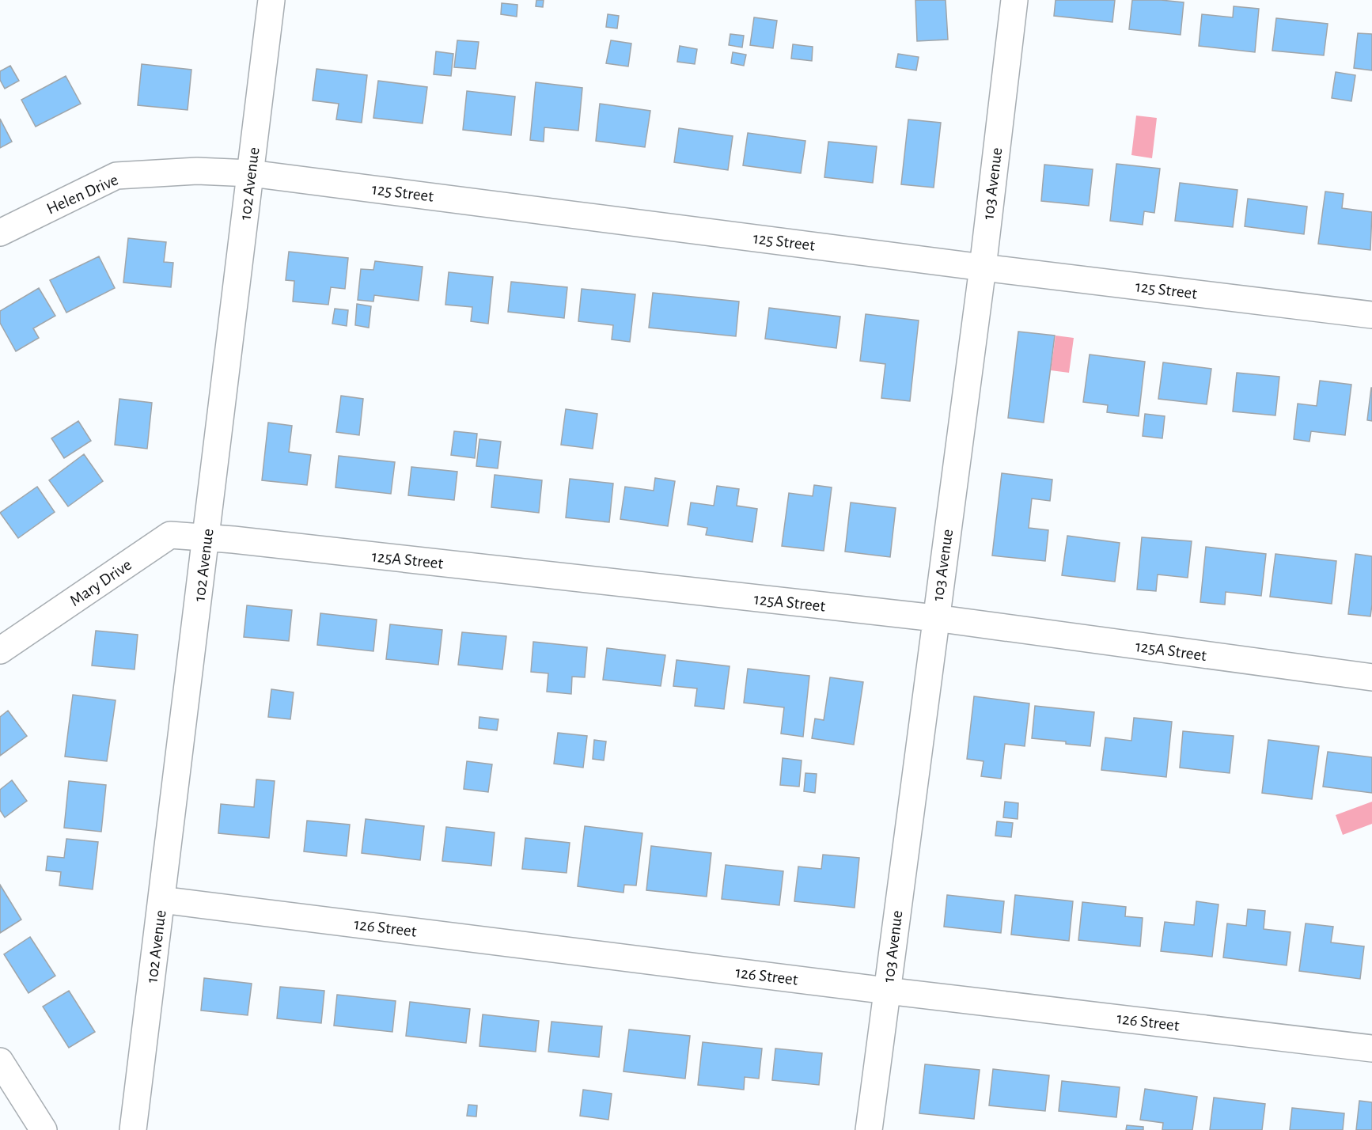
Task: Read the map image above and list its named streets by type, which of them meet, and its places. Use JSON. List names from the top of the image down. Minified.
{"streets":{"street":["102 Avenue","103 Avenue","125 Street","Helen Drive","125A Street","Mary Drive","126 Street"]},"crossings":[["102 Avenue","125 Street"],["102 Avenue","125A Street"],["102 Avenue","Mary Drive"],["102 Avenue","126 Street"],["103 Avenue","125 Street"],["103 Avenue","125A Street"],["103 Avenue","126 Street"],["125 Street","Helen Drive"],["125A Street","Mary Drive"]]}
